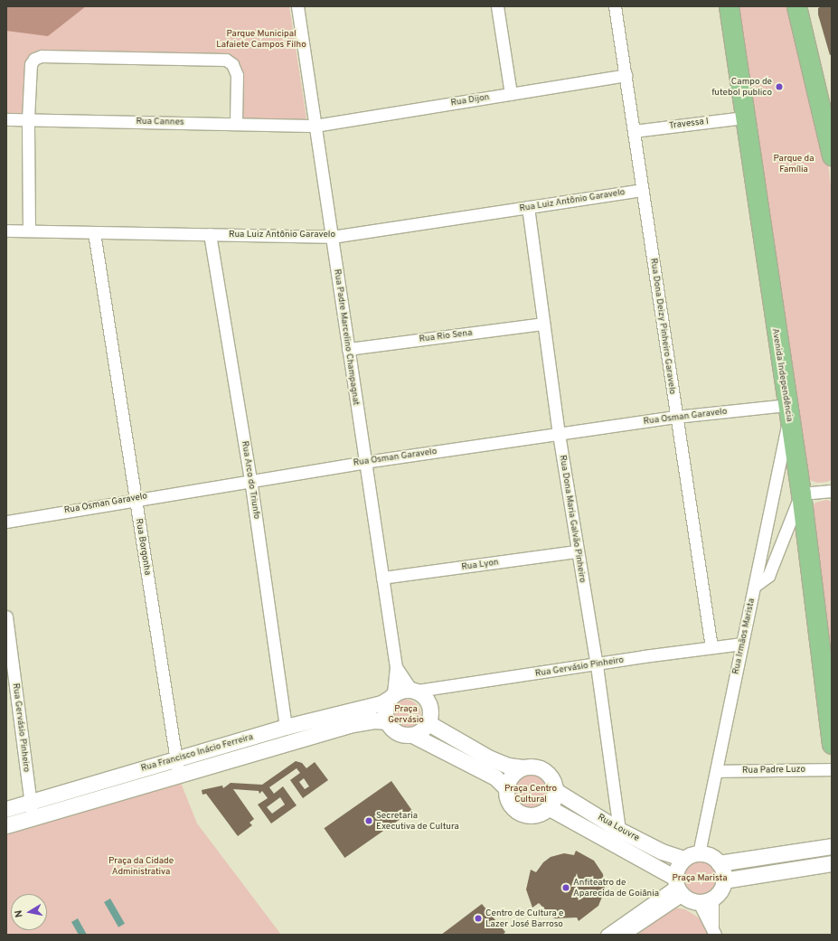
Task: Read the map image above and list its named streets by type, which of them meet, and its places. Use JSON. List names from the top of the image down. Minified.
{"streets":{"main road":["Avenida Independência"],"street":["Rua Dijon","Rua Cannes","Travessa I","Rua Luiz Antônio Garavelo","Rua Dona Deizy Pinheiro Garavelo","Rua Rio Sena","Rua Padre Marcelino Champagnat","Rua Osman Garavelo","Rua Arco do Triunfo","Rua Dona Maria Galvão Pinheiro","Rua Borgonha","Rua Lyon","Rua Irmãos Marista","Rua Gervásio Pinheiro","Rua Francisco Inácio Ferreira","Rua Padre Luzo","Rua Louvre"]},"crossings":[["Rua Dijon","Rua Cannes"],["Rua Dijon","Rua Dona Deizy Pinheiro Garavelo"],["Rua Dijon","Rua Padre Marcelino Champagnat"],["Rua Cannes","Rua Padre Marcelino Champagnat"],["Travessa I","Rua Dona Deizy Pinheiro Garavelo"],["Travessa I","Avenida Independência"],["Rua Luiz Antônio Garavelo","Rua Dona Deizy Pinheiro Garavelo"],["Rua Luiz Antônio Garavelo","Rua Padre Marcelino Champagnat"],["Rua Luiz Antônio Garavelo","Rua Arco do Triunfo"],["Rua Luiz Antônio Garavelo","Rua Dona Maria Galvão Pinheiro"],["Rua Luiz Antônio Garavelo","Rua Borgonha"],["Rua Dona Deizy Pinheiro Garavelo","Rua Osman Garavelo"],["Rua Dona Deizy Pinheiro Garavelo","Rua Gervásio Pinheiro"],["Rua Rio Sena","Rua Padre Marcelino Champagnat"],["Rua Rio Sena","Rua Dona Maria Galvão Pinheiro"],["Rua Padre Marcelino Champagnat","Rua Osman Garavelo"],["Rua Padre Marcelino Champagnat","Rua Lyon"],["Rua Padre Marcelino Champagnat","Rua Gervásio Pinheiro"],["Rua Padre Marcelino Champagnat","Rua Francisco Inácio Ferreira"],["Avenida Independência","Rua Osman Garavelo"],["Avenida Independência","Rua Irmãos Marista"],["Rua Osman Garavelo","Rua Arco do Triunfo"],["Rua Osman Garavelo","Rua Dona Maria Galvão Pinheiro"],["Rua Osman Garavelo","Rua Borgonha"],["Rua Osman Garavelo","Rua Irmãos Marista"],["Rua Arco do Triunfo","Rua Francisco Inácio Ferreira"],["Rua Dona Maria Galvão Pinheiro","Rua Lyon"],["Rua Dona Maria Galvão Pinheiro","Rua Gervásio Pinheiro"],["Rua Dona Maria Galvão Pinheiro","Rua Louvre"],["Rua Borgonha","Rua Francisco Inácio Ferreira"],["Rua Irmãos Marista","Rua Gervásio Pinheiro"],["Rua Irmãos Marista","Rua Padre Luzo"],["Rua Irmãos Marista","Rua Louvre"],["Rua Gervásio Pinheiro","Rua Francisco Inácio Ferreira"]],"parks":["Parque Municipal Lafaiete Campos Filho","Parque da Família","Praça Gervásio","Praça Centro Cultural","Praça da Cidade Administrativa","Praça Marista"],"places":["Campo de futebol publico","Secretaria Executiva de Cultura","Anfiteatro de Aparecida de Goiânia","Centro de Cultura e Lazer José Barroso"],"north":"left"}
